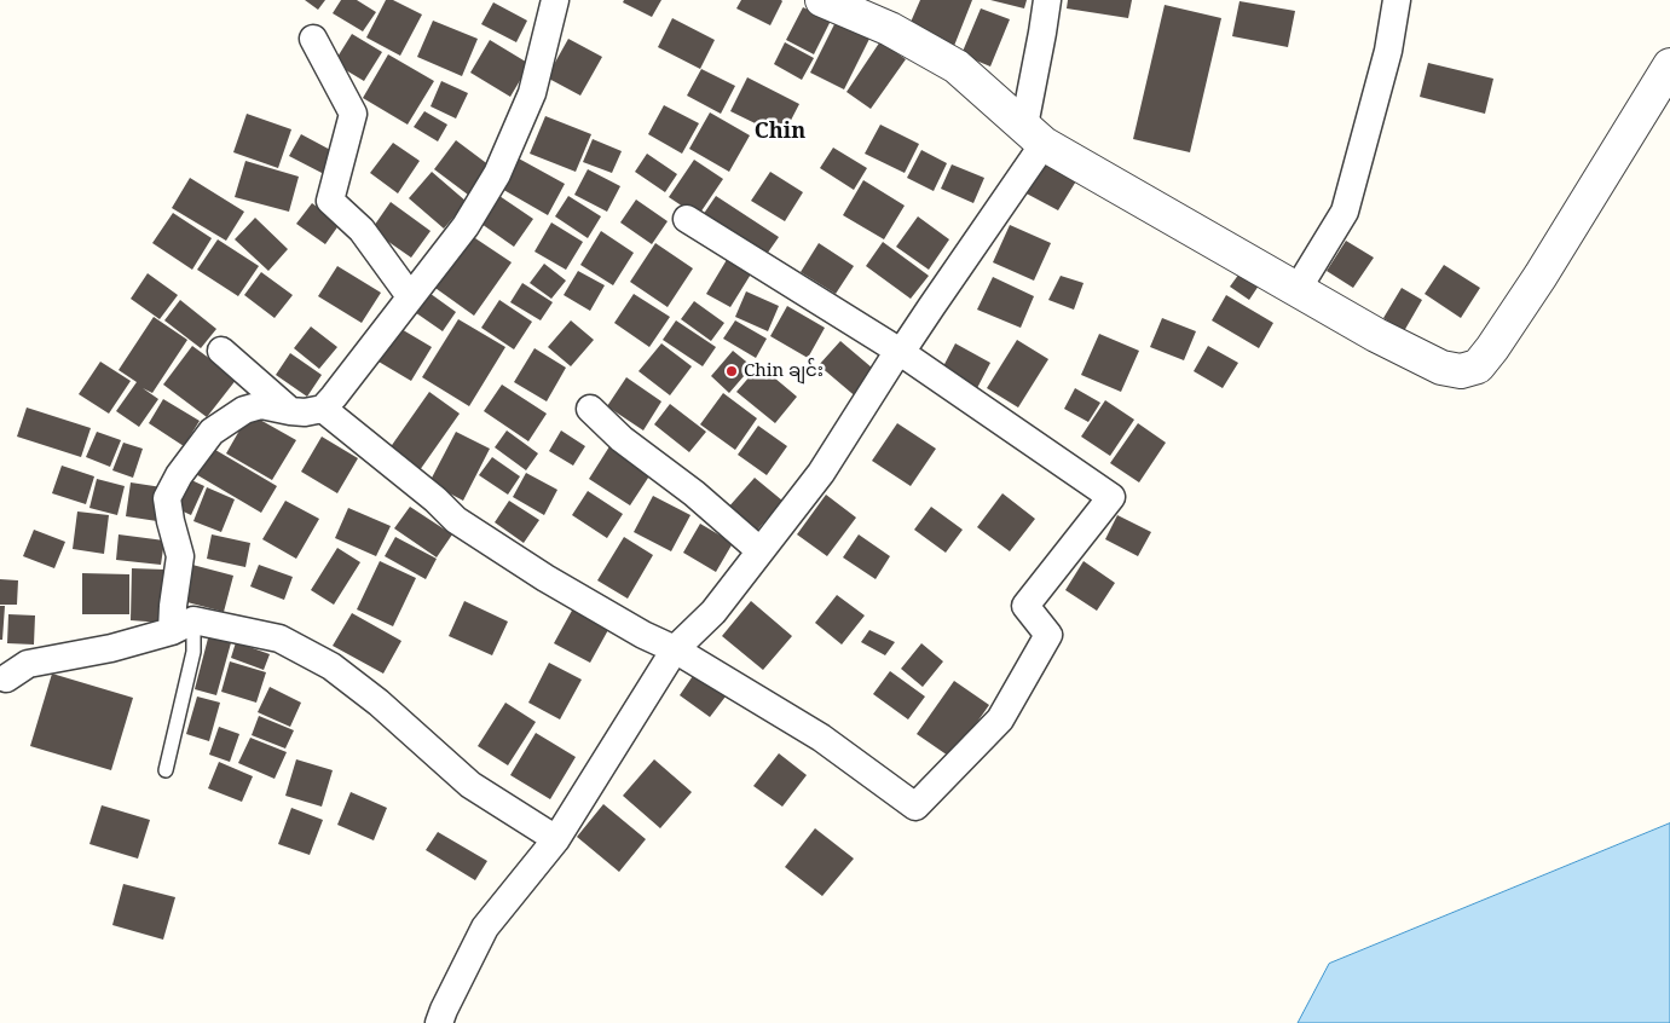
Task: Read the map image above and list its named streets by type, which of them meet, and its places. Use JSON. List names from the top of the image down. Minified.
{"districts":["Chin"],"places":["Chin ချင်း"]}
